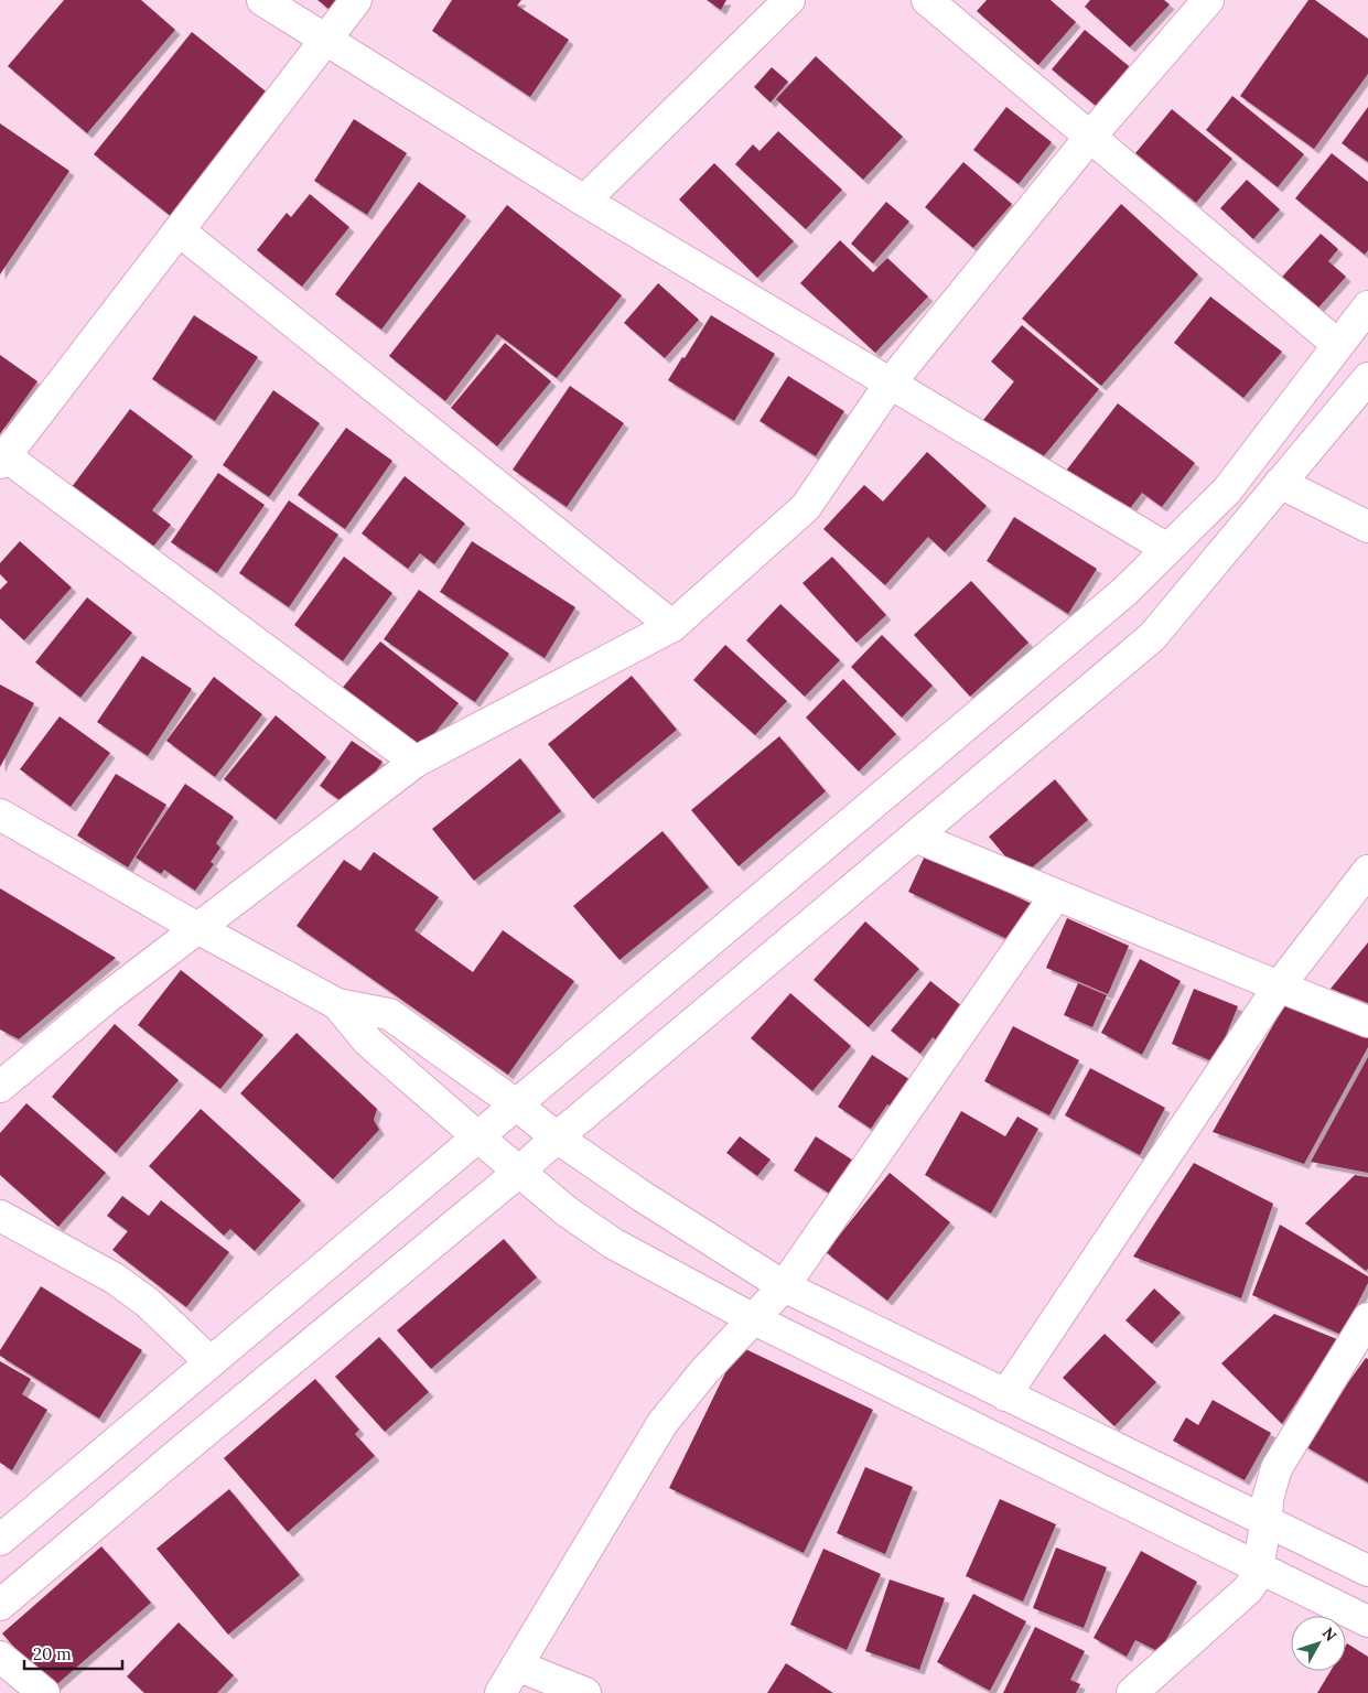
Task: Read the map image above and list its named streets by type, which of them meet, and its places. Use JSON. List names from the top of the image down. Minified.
{"scale_bar":"20 m","north":"top right"}
